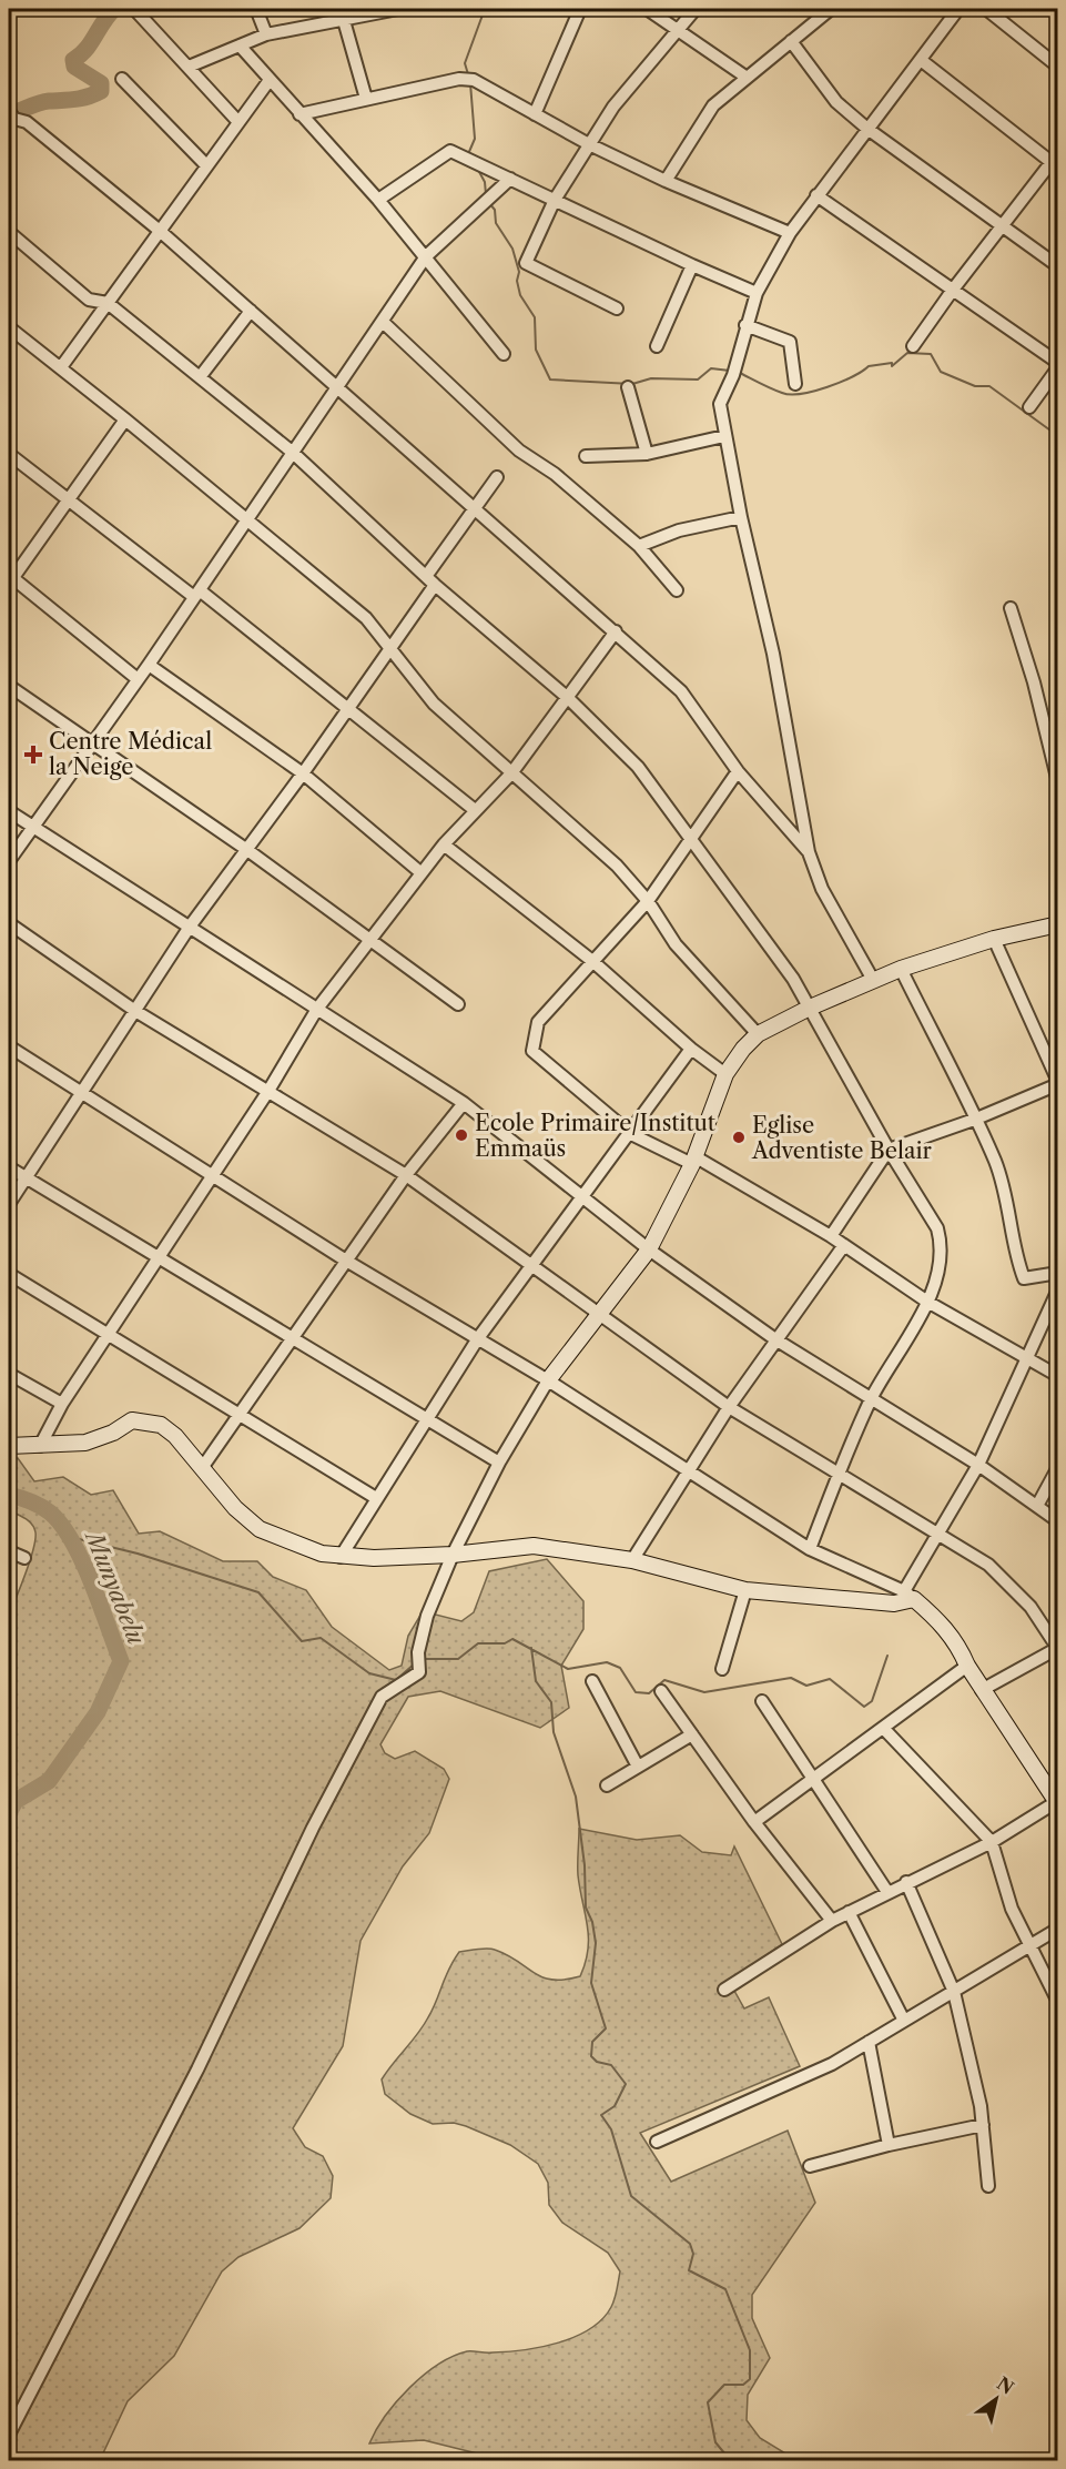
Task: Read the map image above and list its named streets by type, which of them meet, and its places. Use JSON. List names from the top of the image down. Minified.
{"water":["Munyabelu"],"places":{"health":["Centre Médical la Neige"],"other":["Ecole Primaire/Institut Emmaüs","Eglise Adventiste Belair"]},"north":"top right"}
